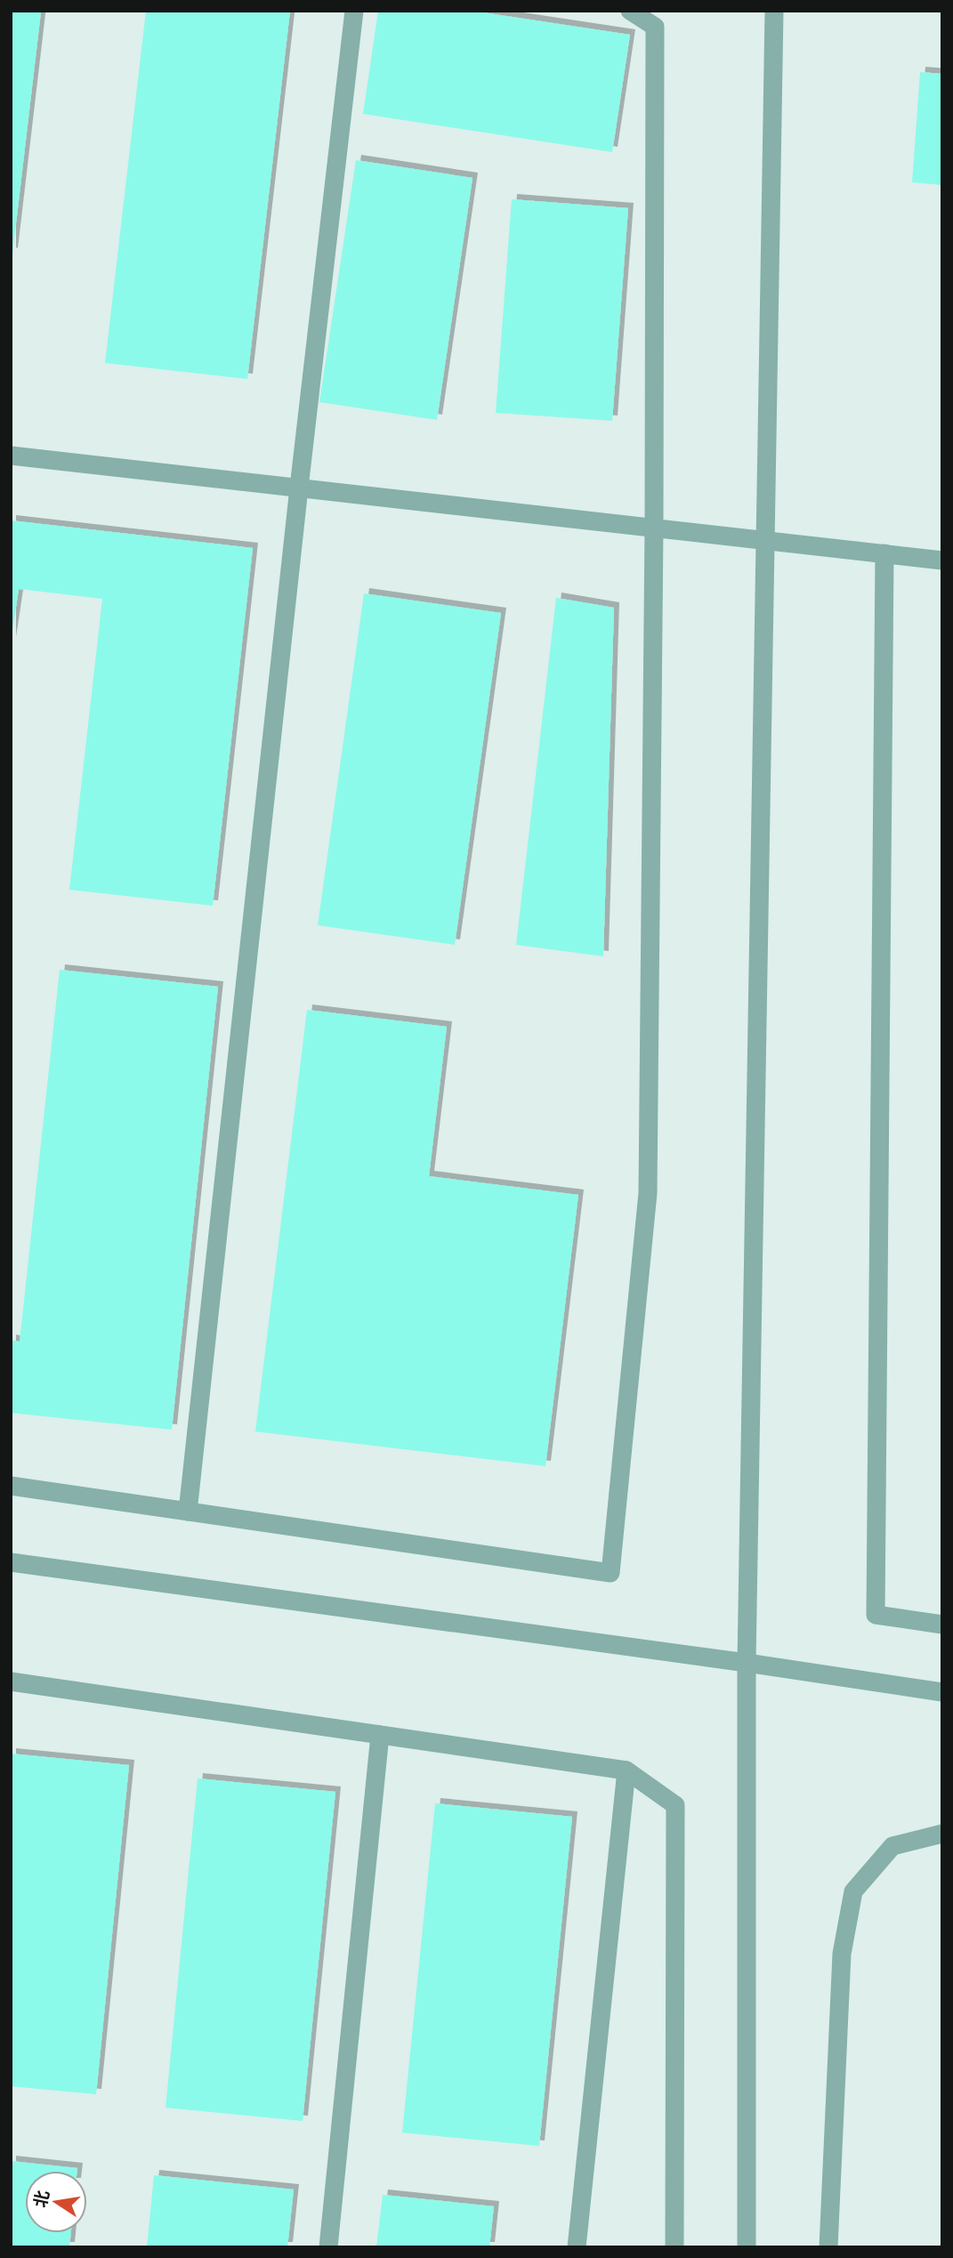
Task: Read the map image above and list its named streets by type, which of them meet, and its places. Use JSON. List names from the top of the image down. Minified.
{"north":"left"}
